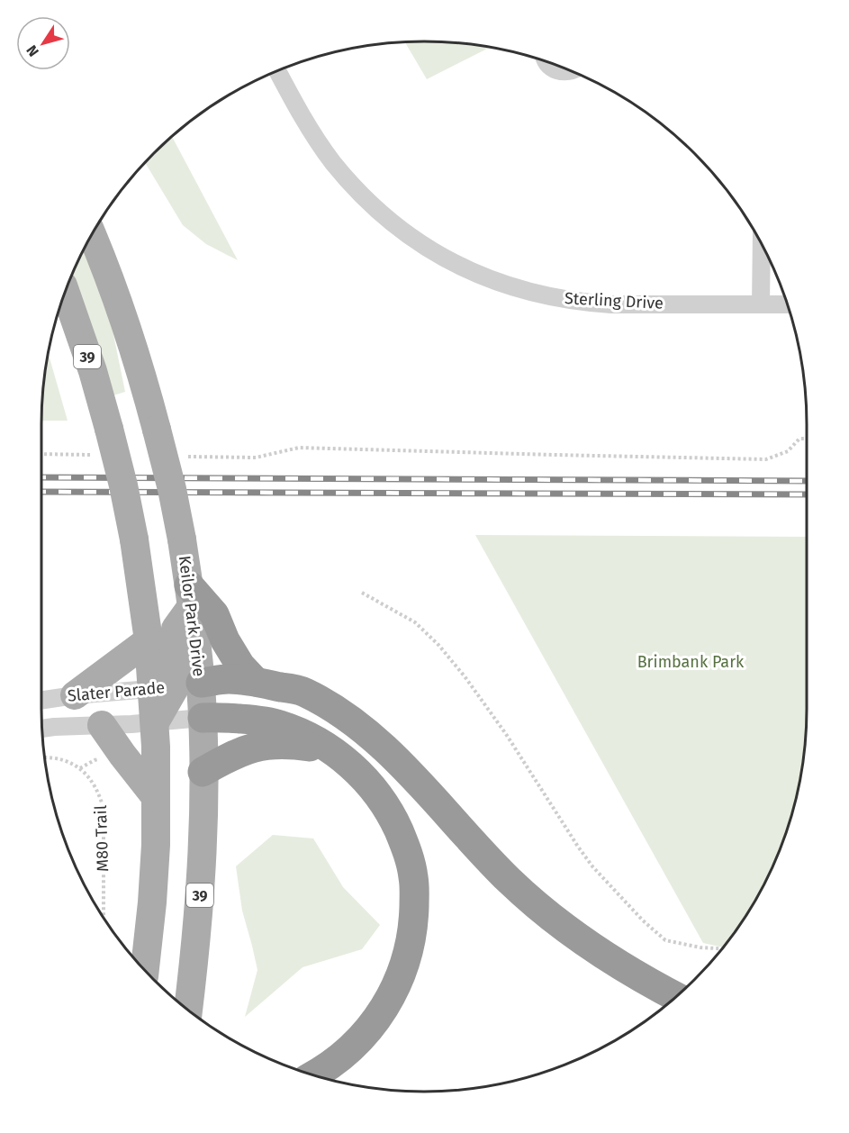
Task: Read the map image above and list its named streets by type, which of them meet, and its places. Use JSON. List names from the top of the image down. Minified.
{"streets":{"main road":["39","Keilor Park Drive"],"street":["Sterling Drive","Slater Parade"],"path":["M80 Trail"]},"crossings":[["Keilor Park Drive","Slater Parade"]],"parks":["Brimbank Park"],"north":"bottom left"}
